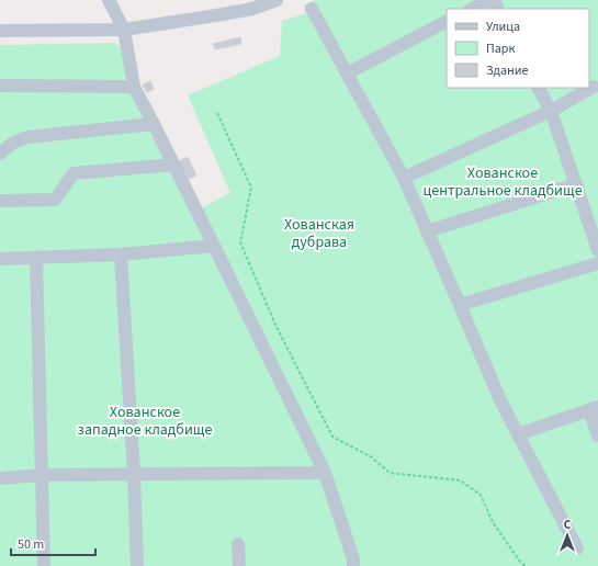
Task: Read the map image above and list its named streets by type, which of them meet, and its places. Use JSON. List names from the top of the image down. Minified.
{"parks":["Хованское центральное кладбище","Хованская дубрава","Хованское западное кладбище"],"legend":["Улица","Парк","Здание"],"scale_bar":"50 m","north":"top"}
